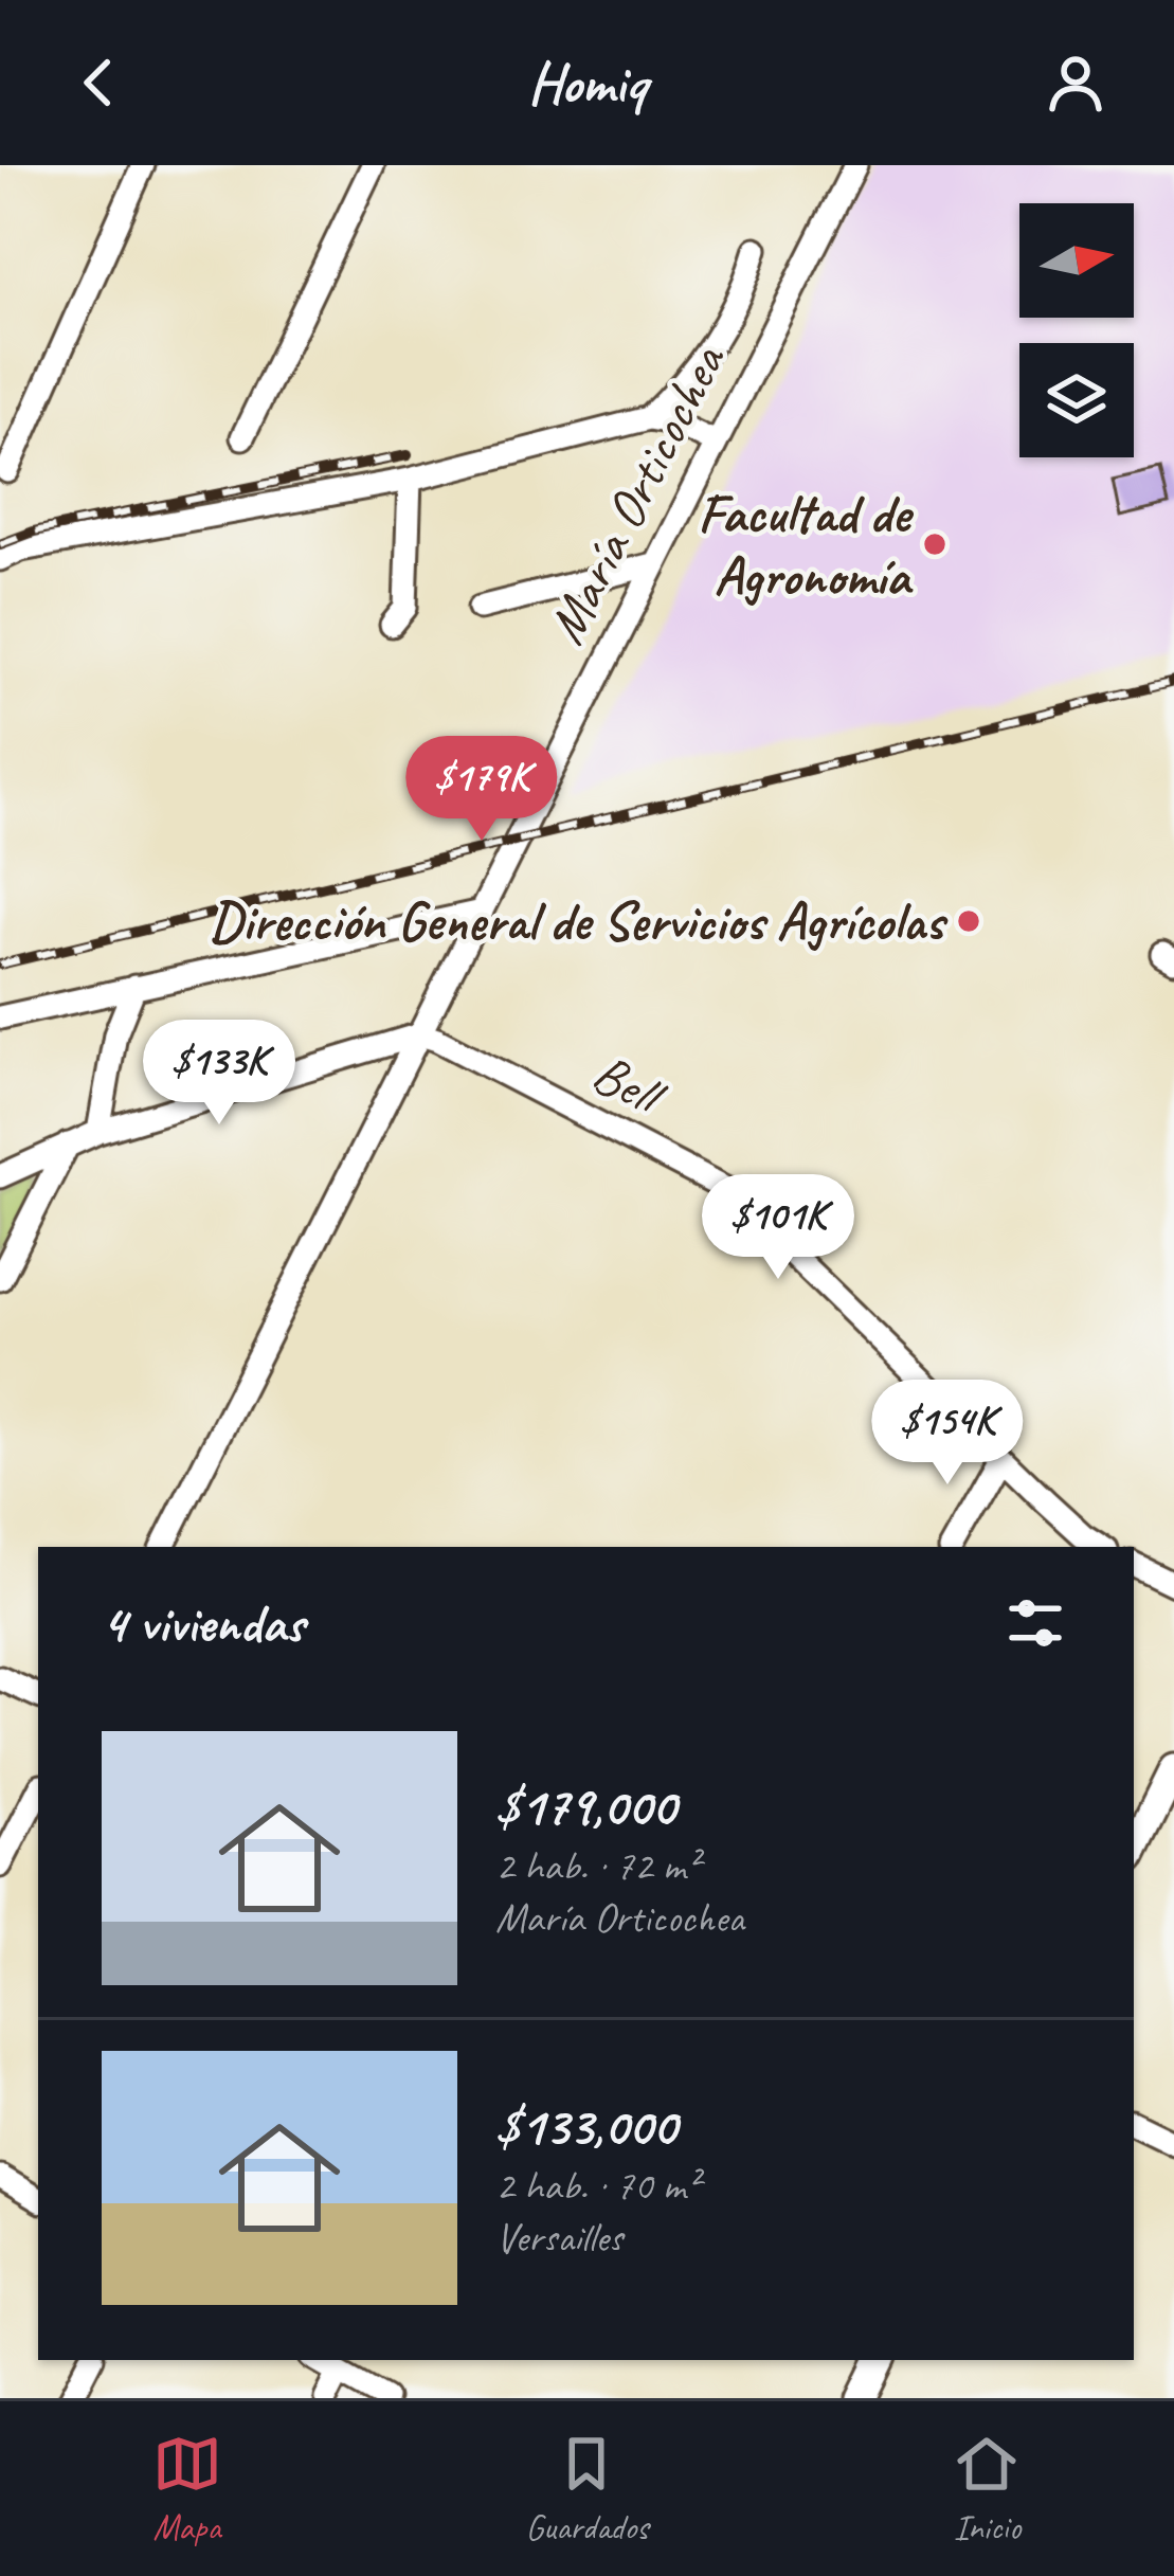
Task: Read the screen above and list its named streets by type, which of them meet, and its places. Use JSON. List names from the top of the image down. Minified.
{"streets":{"street":["María Orticochea","Bell"]},"crossings":[["María Orticochea","Bell"]],"places":["Facultad de Agronomía","Dirección General de Servicios Agrícolas"],"north":"right","page":{"header":"Homiq","price":["$179K","$133K","$101K","$154K"],"heading":"4 viviendas","list":[{"name":"$179,000","note":"2 hab. · 72 m² · María Orticochea"},{"name":"$133,000","note":"2 hab. · 70 m² · Versailles"}],"tabs":["Mapa","Guardados","Inicio"]}}
